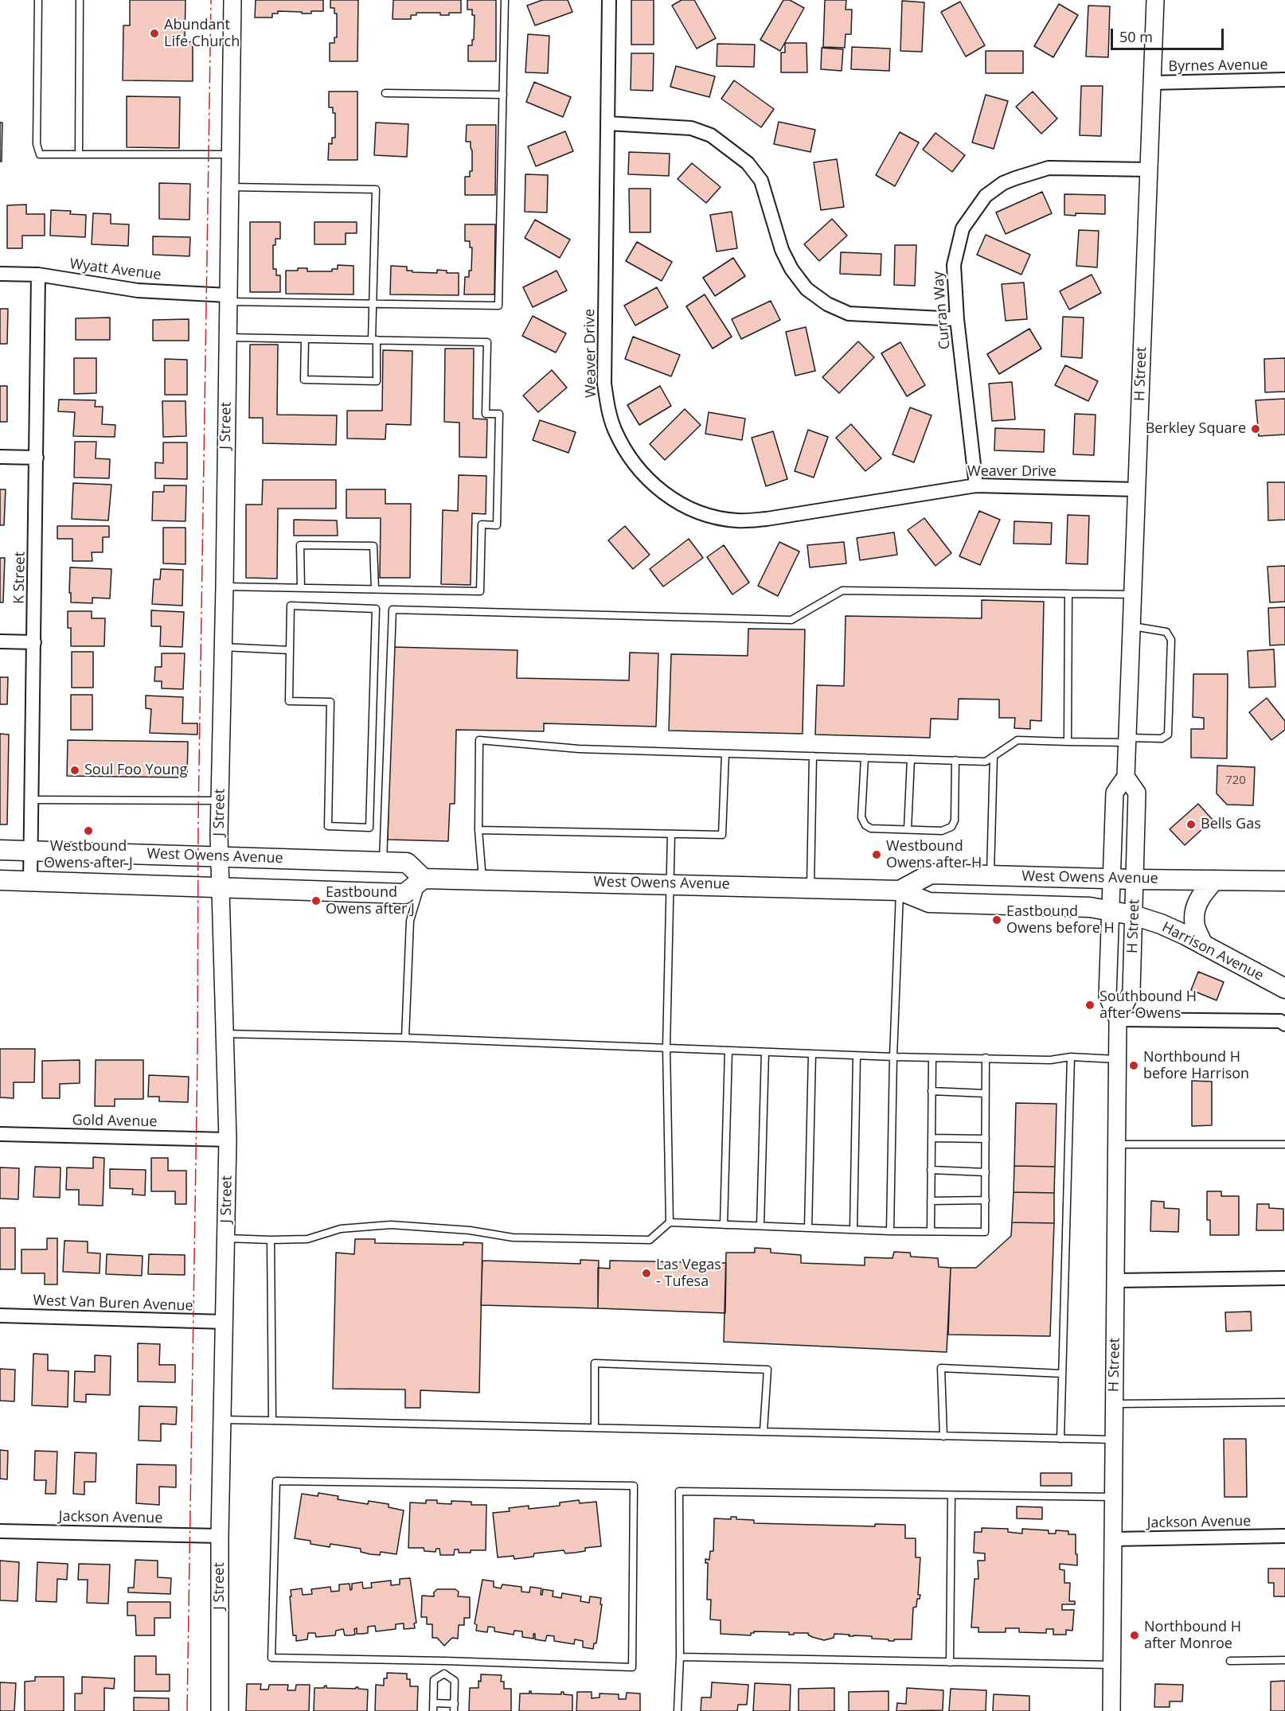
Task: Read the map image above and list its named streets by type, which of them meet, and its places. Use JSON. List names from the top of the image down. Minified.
{"streets":{"main road":["West Owens Avenue","Harrison Avenue"],"street":["Byrnes Avenue","Wyatt Avenue","Curran Way","Weaver Drive","H Street","J Street","K Street","Gold Avenue","West Van Buren Avenue","Jackson Avenue"]},"crossings":[["Byrnes Avenue","H Street"],["Wyatt Avenue","J Street"],["Wyatt Avenue","K Street"],["Curran Way","Weaver Drive"],["Curran Way","H Street"],["Weaver Drive","H Street"],["H Street","West Owens Avenue"],["H Street","Harrison Avenue"],["H Street","Jackson Avenue"],["J Street","West Owens Avenue"],["J Street","Gold Avenue"],["J Street","West Van Buren Avenue"],["J Street","Jackson Avenue"],["K Street","West Owens Avenue"],["West Owens Avenue","Harrison Avenue"]],"places":["Abundant Life Church","Berkley Square","Soul Foo Young","Bells Gas","Westbound Owens after J","Westbound Owens after H","Eastbound Owens after J","Eastbound Owens before H","Southbound H after Owens","Northbound H before Harrison","Las Vegas - Tufesa","Northbound H after Monroe"],"house_numbers":["720"],"scale_bar":"50 m"}
